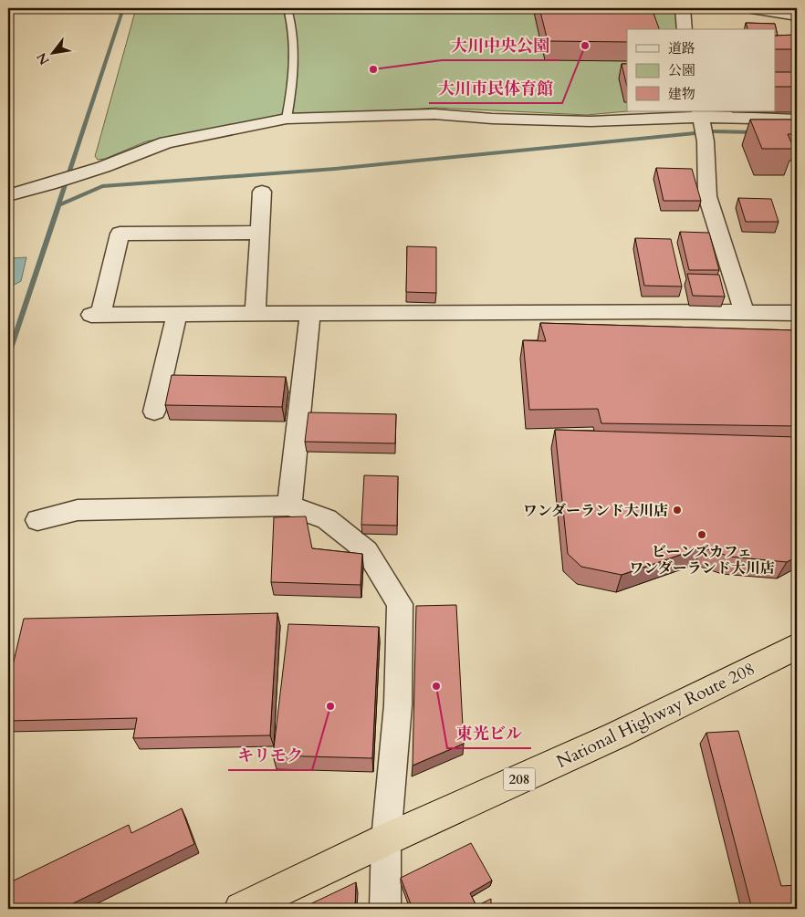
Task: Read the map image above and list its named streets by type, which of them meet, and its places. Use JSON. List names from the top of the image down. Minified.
{"streets":{"highway":["National Highway Route 208","208"]},"places":["大川市民体育館","大川中央公園","ワンダーランド大川店","ビーンズカフェ ワンダーランド大川店","東光ビル","キリモク"],"legend":["道路","公園","建物"],"north":"bottom left"}
